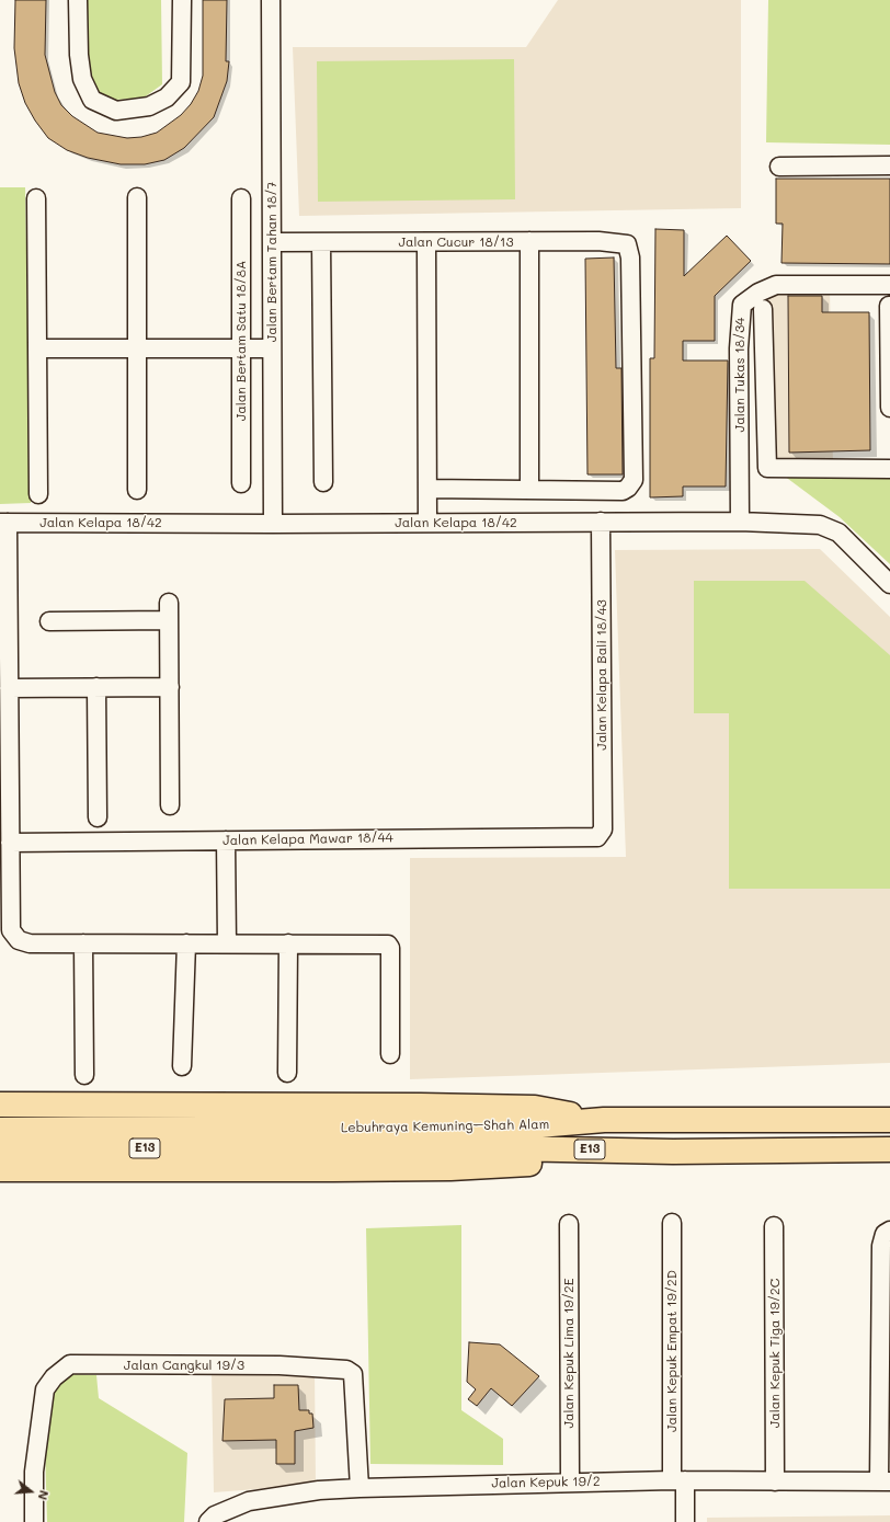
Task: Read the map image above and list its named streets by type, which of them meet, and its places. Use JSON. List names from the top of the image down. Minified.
{"streets":{"highway":["Lebuhraya Kemuning–Shah Alam","E13"],"street":["Jalan Cucur 18/13","Jalan Bertam Tahan 18/7","Jalan Bertam Satu 18/8A","Jalan Tukas 18/34","Jalan Kelapa 18/42","Jalan Kelapa Bali 18/43","Jalan Kelapa Mawar 18/44","Jalan Kepuk Empat 19/2D","Jalan Kepuk Lima 19/2E","Jalan Kepuk Tiga 19/2C","Jalan Cangkul 19/3","Jalan Kepuk 19/2"]},"crossings":[["Jalan Cucur 18/13","Jalan Bertam Tahan 18/7"],["Jalan Bertam Tahan 18/7","Jalan Kelapa 18/42"],["Jalan Tukas 18/34","Jalan Kelapa 18/42"],["Jalan Kelapa 18/42","Jalan Kelapa Bali 18/43"],["Jalan Kelapa Bali 18/43","Jalan Kelapa Mawar 18/44"],["Jalan Kepuk Empat 19/2D","Jalan Kepuk 19/2"],["Jalan Kepuk Lima 19/2E","Jalan Kepuk 19/2"],["Jalan Kepuk Tiga 19/2C","Jalan Kepuk 19/2"],["Jalan Cangkul 19/3","Jalan Kepuk 19/2"]],"north":"right"}
